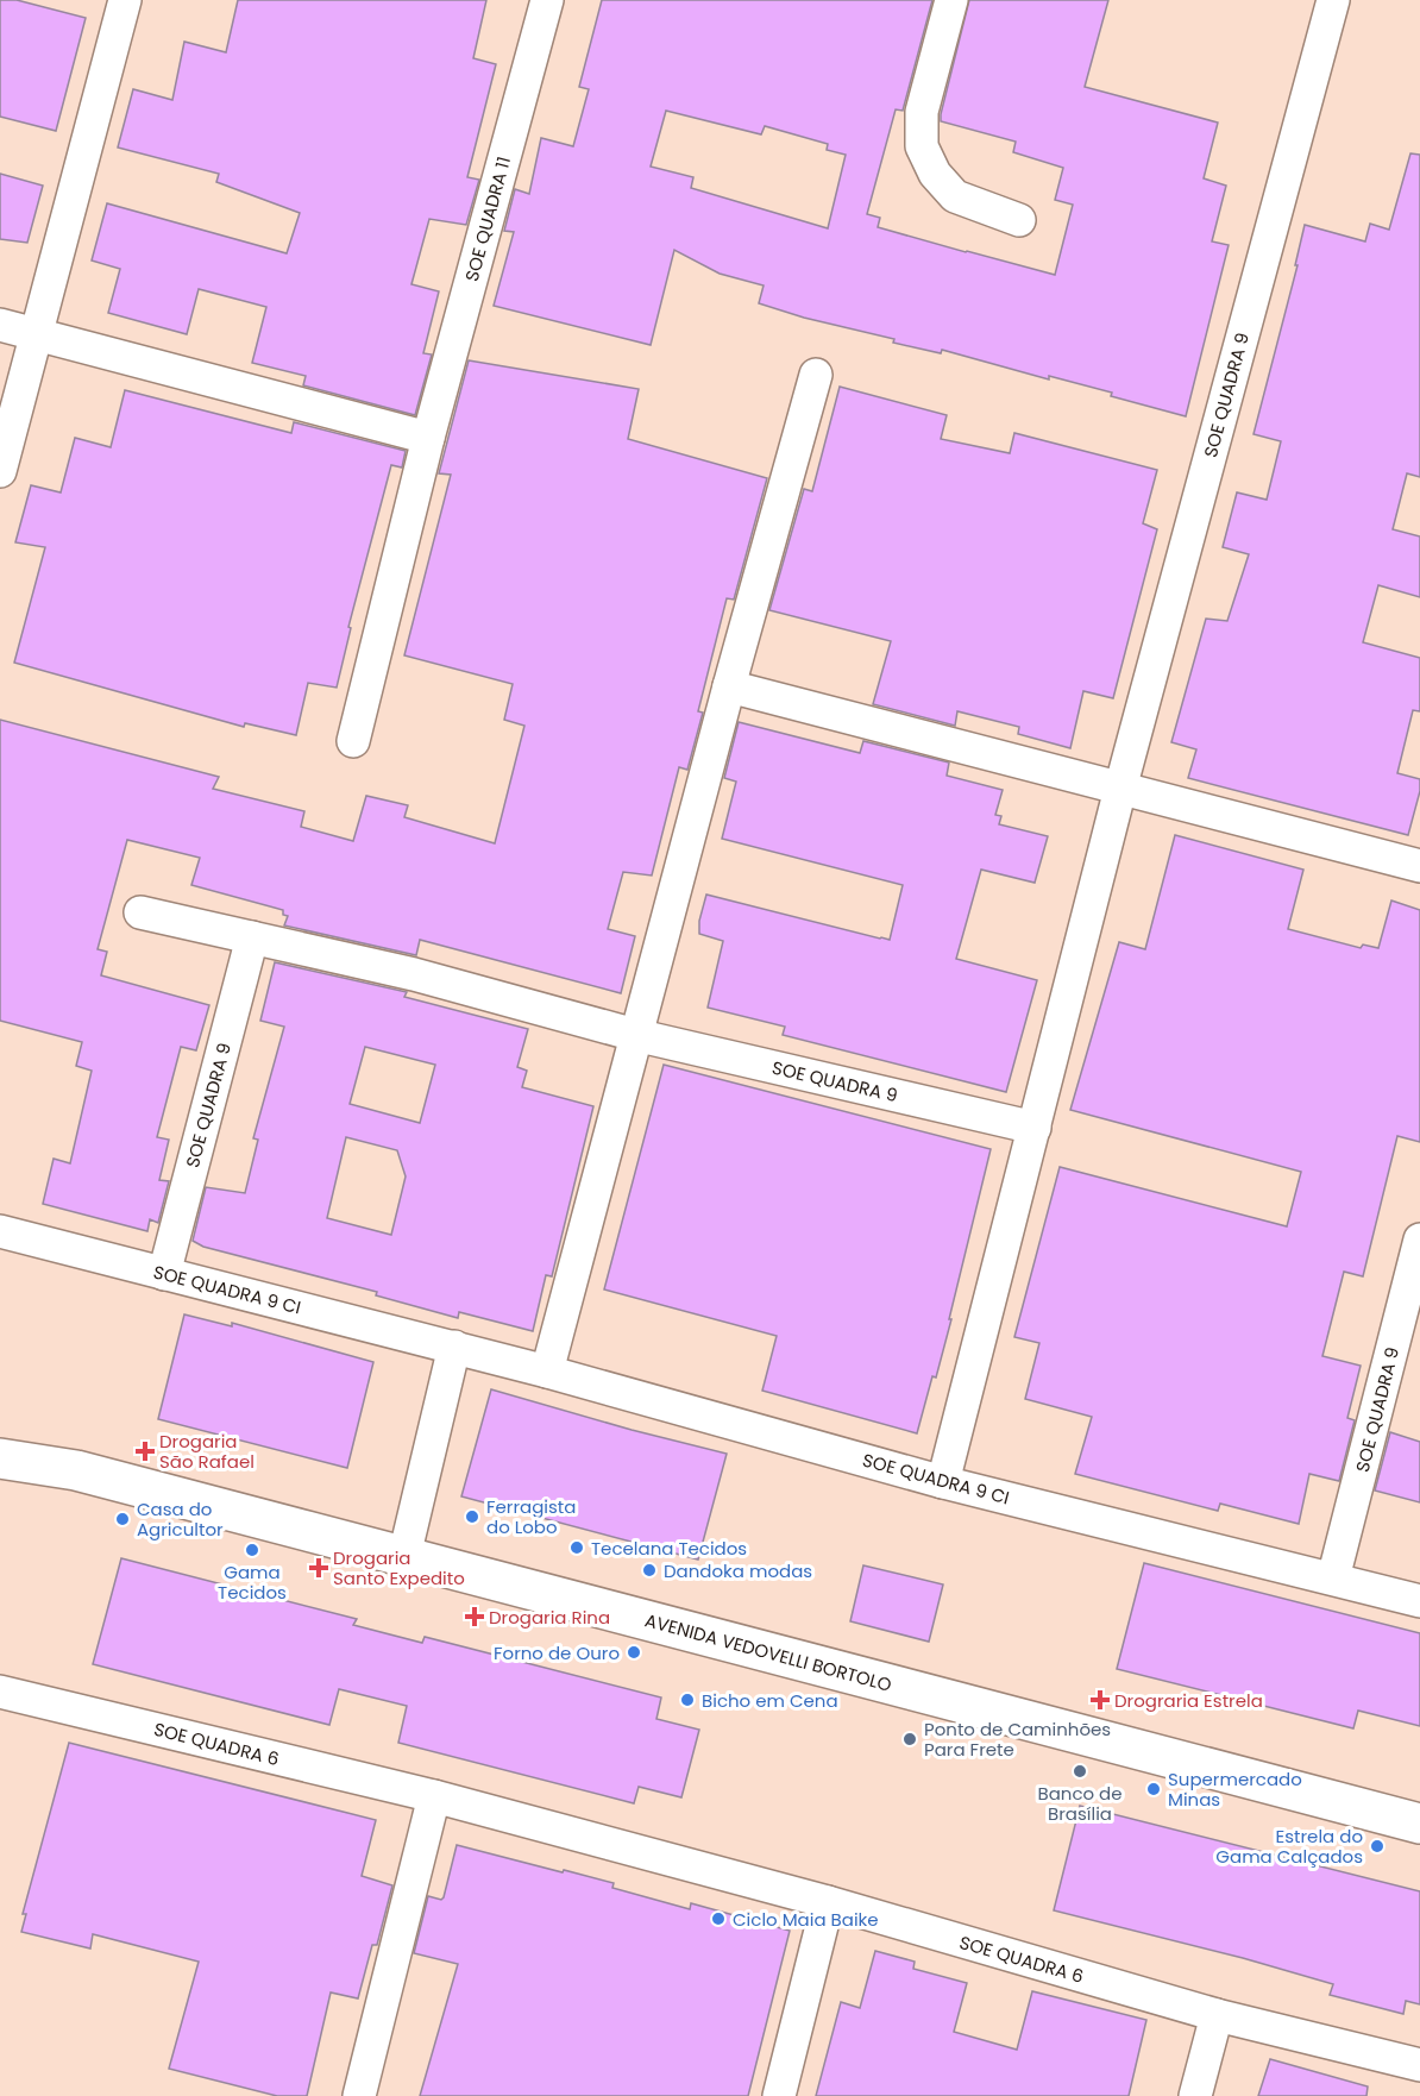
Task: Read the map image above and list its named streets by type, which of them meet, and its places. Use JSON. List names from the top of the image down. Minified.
{"streets":{"street":["SOE QUADRA 11","SOE QUADRA 9","SOE QUADRA 9 CI","AVENIDA VEDOVELLI BORTOLO","SOE QUADRA 6"]},"crossings":[["SOE QUADRA 9","SOE QUADRA 9 CI"]],"places":{"health":["Drogaria São Rafael","Drogaria Santo Expedito","Drogaria Rina","Drograria Estrela"],"other":["Ferragista do Lobo","Casa do Agricultor","Tecelana Tecidos","Gama Tecidos","Dandoka modas","Forno de Ouro","Bicho em Cena","Ponto de Caminhões Para Frete","Banco de Brasília","Supermercado Minas","Estrela do Gama Calçados","Ciclo Maia Baike"]}}
